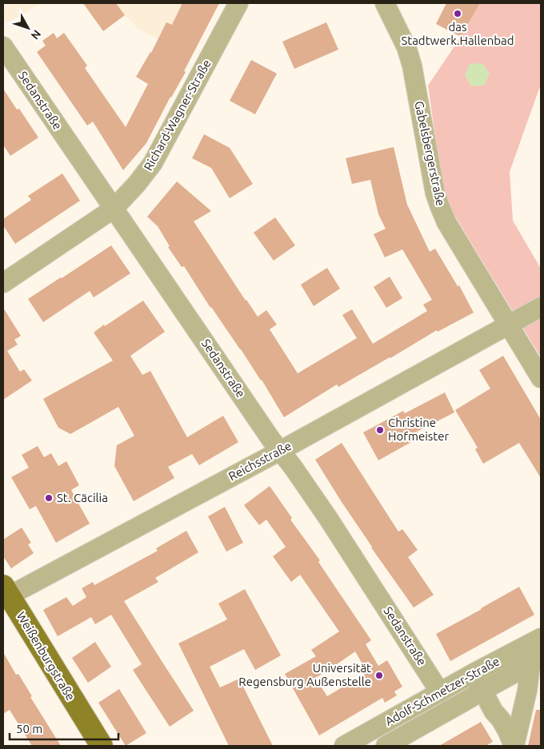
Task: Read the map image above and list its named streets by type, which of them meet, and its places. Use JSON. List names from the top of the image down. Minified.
{"streets":{"main road":["Weißenburgstraße"],"street":["Sedanstraße","Richard-Wagner-Straße","Gabelsbergerstraße","Reichsstraße","Adolf-Schmetzer-Straße"]},"crossings":[["Sedanstraße","Richard-Wagner-Straße"],["Sedanstraße","Reichsstraße"],["Sedanstraße","Adolf-Schmetzer-Straße"],["Gabelsbergerstraße","Reichsstraße"],["Reichsstraße","Weißenburgstraße"]],"places":["das Stadtwerk.Hallenbad","Christine Hofmeister","St. Cäcilia","Universität Regensburg Außenstelle"],"scale_bar":"50 m","north":"bottom right"}
